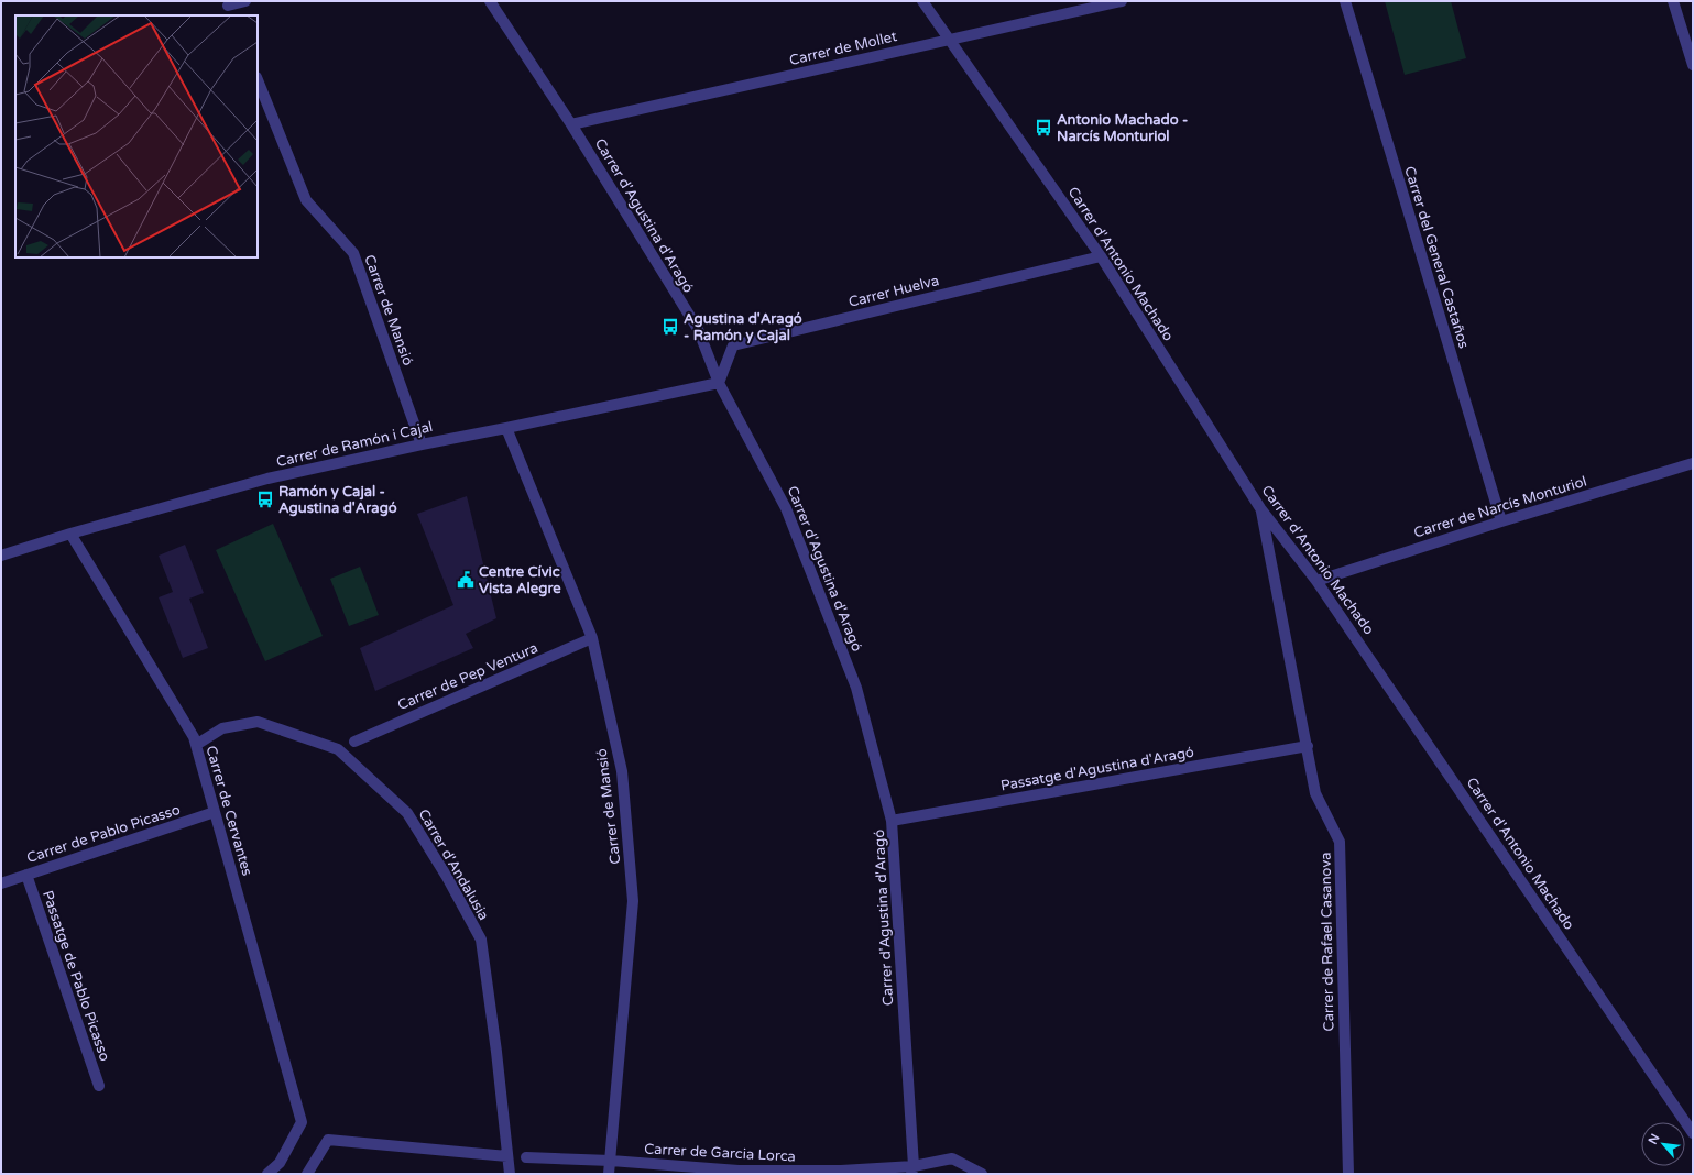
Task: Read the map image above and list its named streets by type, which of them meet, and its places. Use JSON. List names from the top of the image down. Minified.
{"streets":{"street":["Carrer de Mollet","Carrer d'Agustina d'Aragó","Carrer del General Castaños","Carrer d'Antonio Machado","Carrer Huelva","Carrer de Mansió","Carrer de Ramón i Cajal","Carrer de Narcís Monturiol","Carrer de Pep Ventura","Passatge d'Agustina d'Aragó","Carrer de Cervantes","Carrer de Pablo Picasso","Carrer d'Andalusia","Carrer de Rafael Casanova","Passatge de Pablo Picasso","Carrer de Garcia Lorca"]},"crossings":[["Carrer de Mollet","Carrer d'Agustina d'Aragó"],["Carrer de Mollet","Carrer d'Antonio Machado"],["Carrer d'Agustina d'Aragó","Carrer Huelva"],["Carrer d'Agustina d'Aragó","Carrer de Ramón i Cajal"],["Carrer d'Agustina d'Aragó","Passatge d'Agustina d'Aragó"],["Carrer d'Agustina d'Aragó","Carrer de Garcia Lorca"],["Carrer del General Castaños","Carrer de Narcís Monturiol"],["Carrer d'Antonio Machado","Carrer Huelva"],["Carrer d'Antonio Machado","Carrer de Narcís Monturiol"],["Carrer d'Antonio Machado","Carrer de Rafael Casanova"],["Carrer Huelva","Carrer de Ramón i Cajal"],["Carrer de Mansió","Carrer de Ramón i Cajal"],["Carrer de Mansió","Carrer de Pep Ventura"],["Carrer de Mansió","Carrer de Garcia Lorca"],["Carrer de Ramón i Cajal","Carrer de Cervantes"],["Passatge d'Agustina d'Aragó","Carrer de Rafael Casanova"],["Carrer de Cervantes","Carrer de Pablo Picasso"],["Carrer de Cervantes","Carrer d'Andalusia"],["Carrer de Pablo Picasso","Passatge de Pablo Picasso"]],"places":{"bus stop":["Antonio Machado - Narcís Monturiol","Agustina d'Aragó - Ramón y Cajal","Ramón y Cajal - Agustina d'Aragó"],"public building":["Centre Cívic Vista Alegre"]},"north":"top left"}
